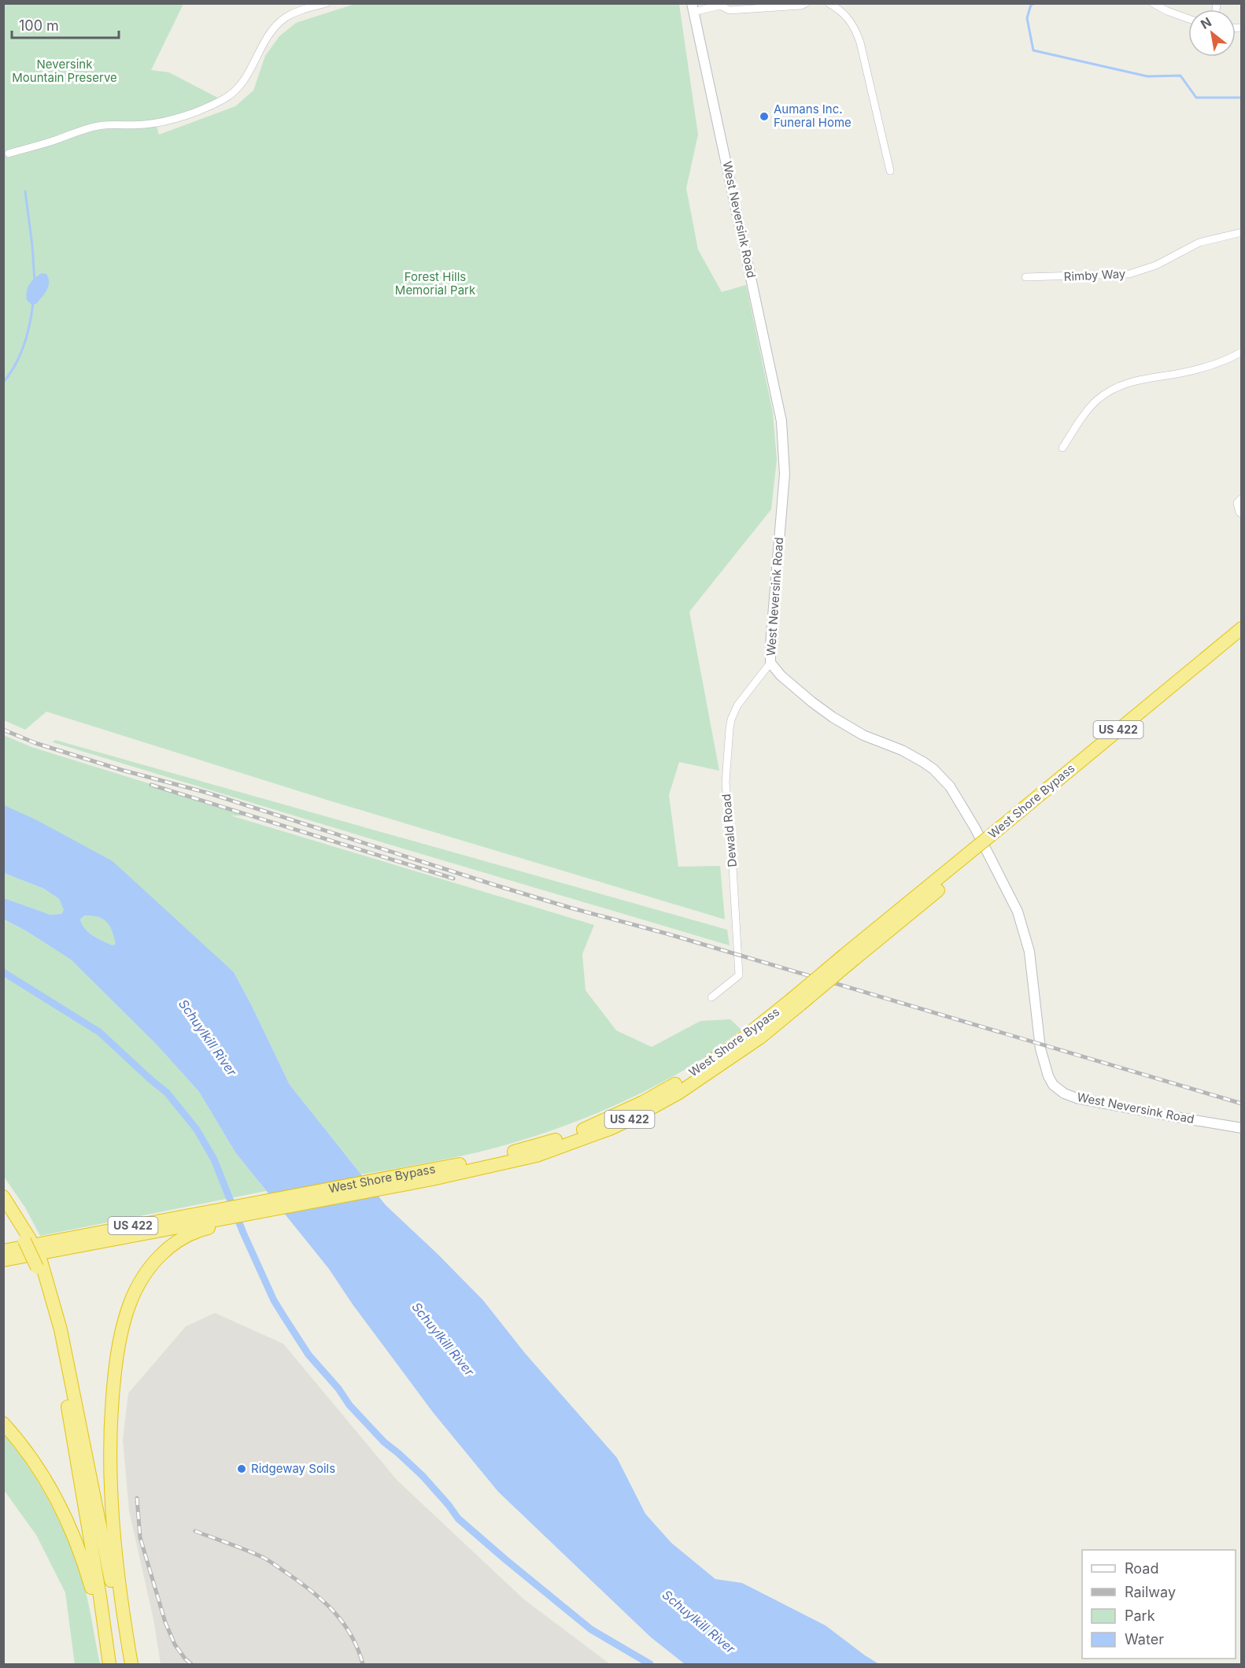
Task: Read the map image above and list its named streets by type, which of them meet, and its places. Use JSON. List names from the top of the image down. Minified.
{"streets":{"highway":["US 422","West Shore Bypass"],"street":["West Neversink Road","Rimby Way","Dewald Road"]},"crossings":[["West Neversink Road","Dewald Road"]],"water":["Schuylkill River"],"parks":["Neversink Mountain Preserve","Forest Hills Memorial Park"],"places":["Aumans Inc. Funeral Home","Ridgeway Soils"],"legend":["Road","Railway","Park","Water"],"scale_bar":"100 m","north":"top left"}
